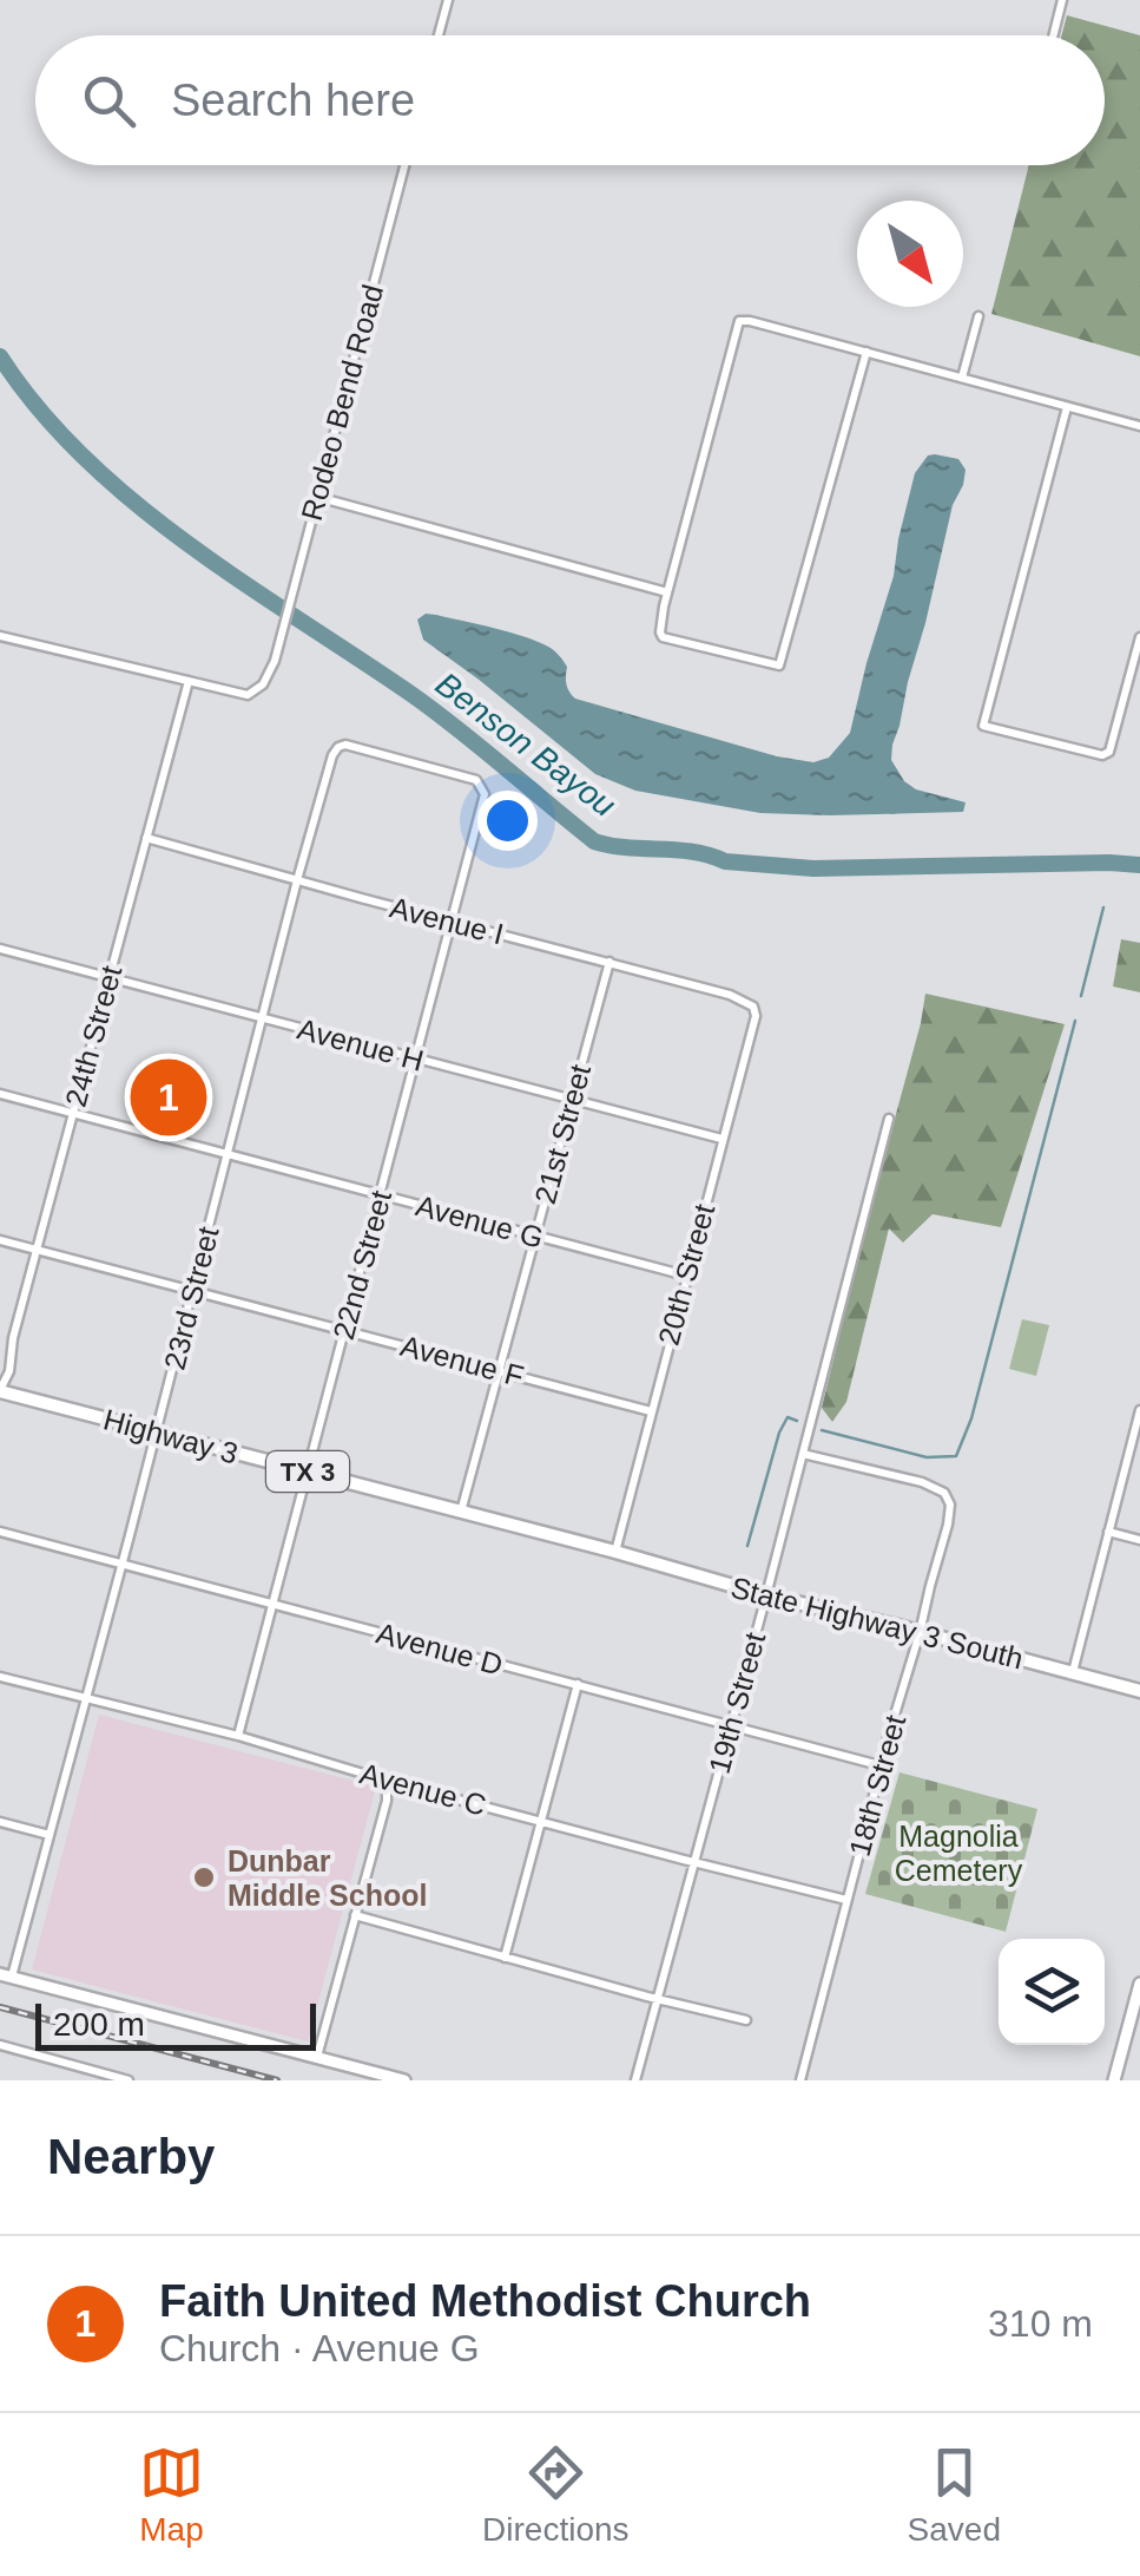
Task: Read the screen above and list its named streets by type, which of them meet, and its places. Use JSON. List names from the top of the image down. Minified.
{"streets":{"main road":["Highway 3","TX 3","State Highway 3 South"],"street":["Rodeo Bend Road","Avenue I","24th Street","Avenue H","21st Street","Avenue G","22nd Street","20th Street","23rd Street","Avenue F","Avenue D","19th Street","18th Street","Avenue C"]},"crossings":[["Rodeo Bend Road","24th Street"],["Avenue I","24th Street"],["Avenue I","21st Street"],["Avenue I","22nd Street"],["Avenue I","20th Street"],["Avenue I","23rd Street"],["24th Street","Avenue H"],["24th Street","Avenue G"],["24th Street","Avenue F"],["24th Street","Highway 3"],["Avenue H","21st Street"],["Avenue H","22nd Street"],["Avenue H","20th Street"],["Avenue H","23rd Street"],["21st Street","Avenue G"],["21st Street","Avenue F"],["21st Street","Highway 3"],["Avenue G","22nd Street"],["Avenue G","20th Street"],["Avenue G","23rd Street"],["22nd Street","23rd Street"],["22nd Street","Avenue F"],["22nd Street","Highway 3"],["22nd Street","Avenue D"],["22nd Street","Avenue C"],["20th Street","Avenue F"],["20th Street","Highway 3"],["20th Street","State Highway 3 South"],["23rd Street","Avenue F"],["23rd Street","Highway 3"],["23rd Street","Avenue D"],["23rd Street","Avenue C"],["Highway 3","State Highway 3 South"],["State Highway 3 South","19th Street"],["State Highway 3 South","18th Street"],["Avenue D","19th Street"],["Avenue D","18th Street"],["19th Street","18th Street"],["19th Street","Avenue C"],["18th Street","Avenue C"]],"water":["Benson Bayou"],"parks":["Magnolia Cemetery"],"places":["Dunbar Middle School"],"scale_bar":"200 m","north":"bottom right","page":{"search":"Search here","pins":"1","scale":"200 m","heading":"Nearby","list":[{"mark":"1","name":"Faith United Methodist Church","note":"Church · Avenue G","value":"310 m"}],"nav":["Map","Directions","Saved"]}}
